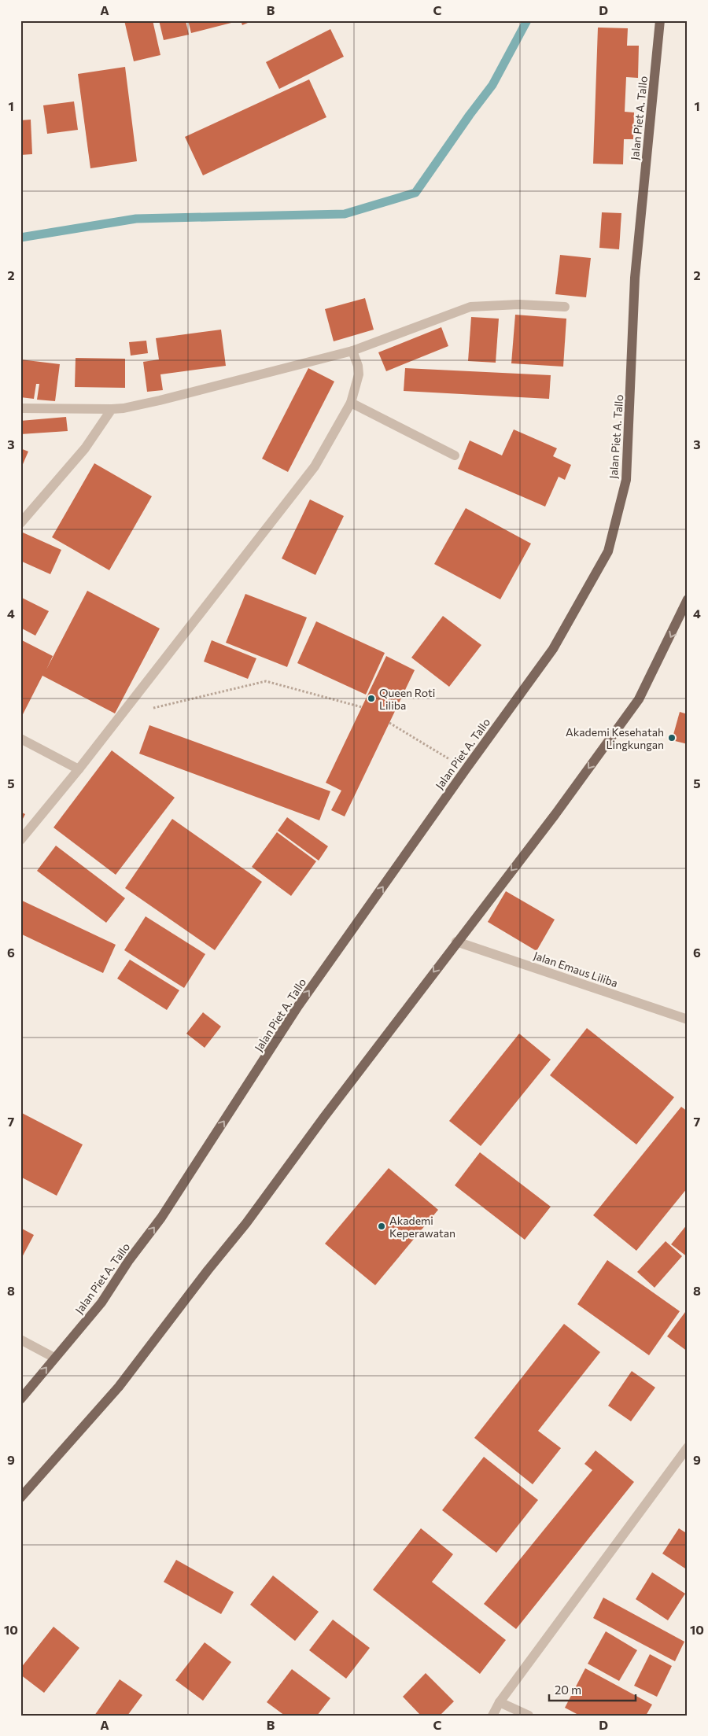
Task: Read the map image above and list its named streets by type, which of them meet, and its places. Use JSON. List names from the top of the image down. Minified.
{"streets":{"main road":["Jalan Piet A. Tallo"],"street":["Jalan Emaus Liliba"]},"places":["Queen Roti Liliba","Akademi Kesehatah Lingkungan","Akademi Keperawatan"],"scale_bar":"20 m","grid":{"columns":["A","B","C","D"],"rows":["1","2","3","4","5","6","7","8","9","10"]}}
